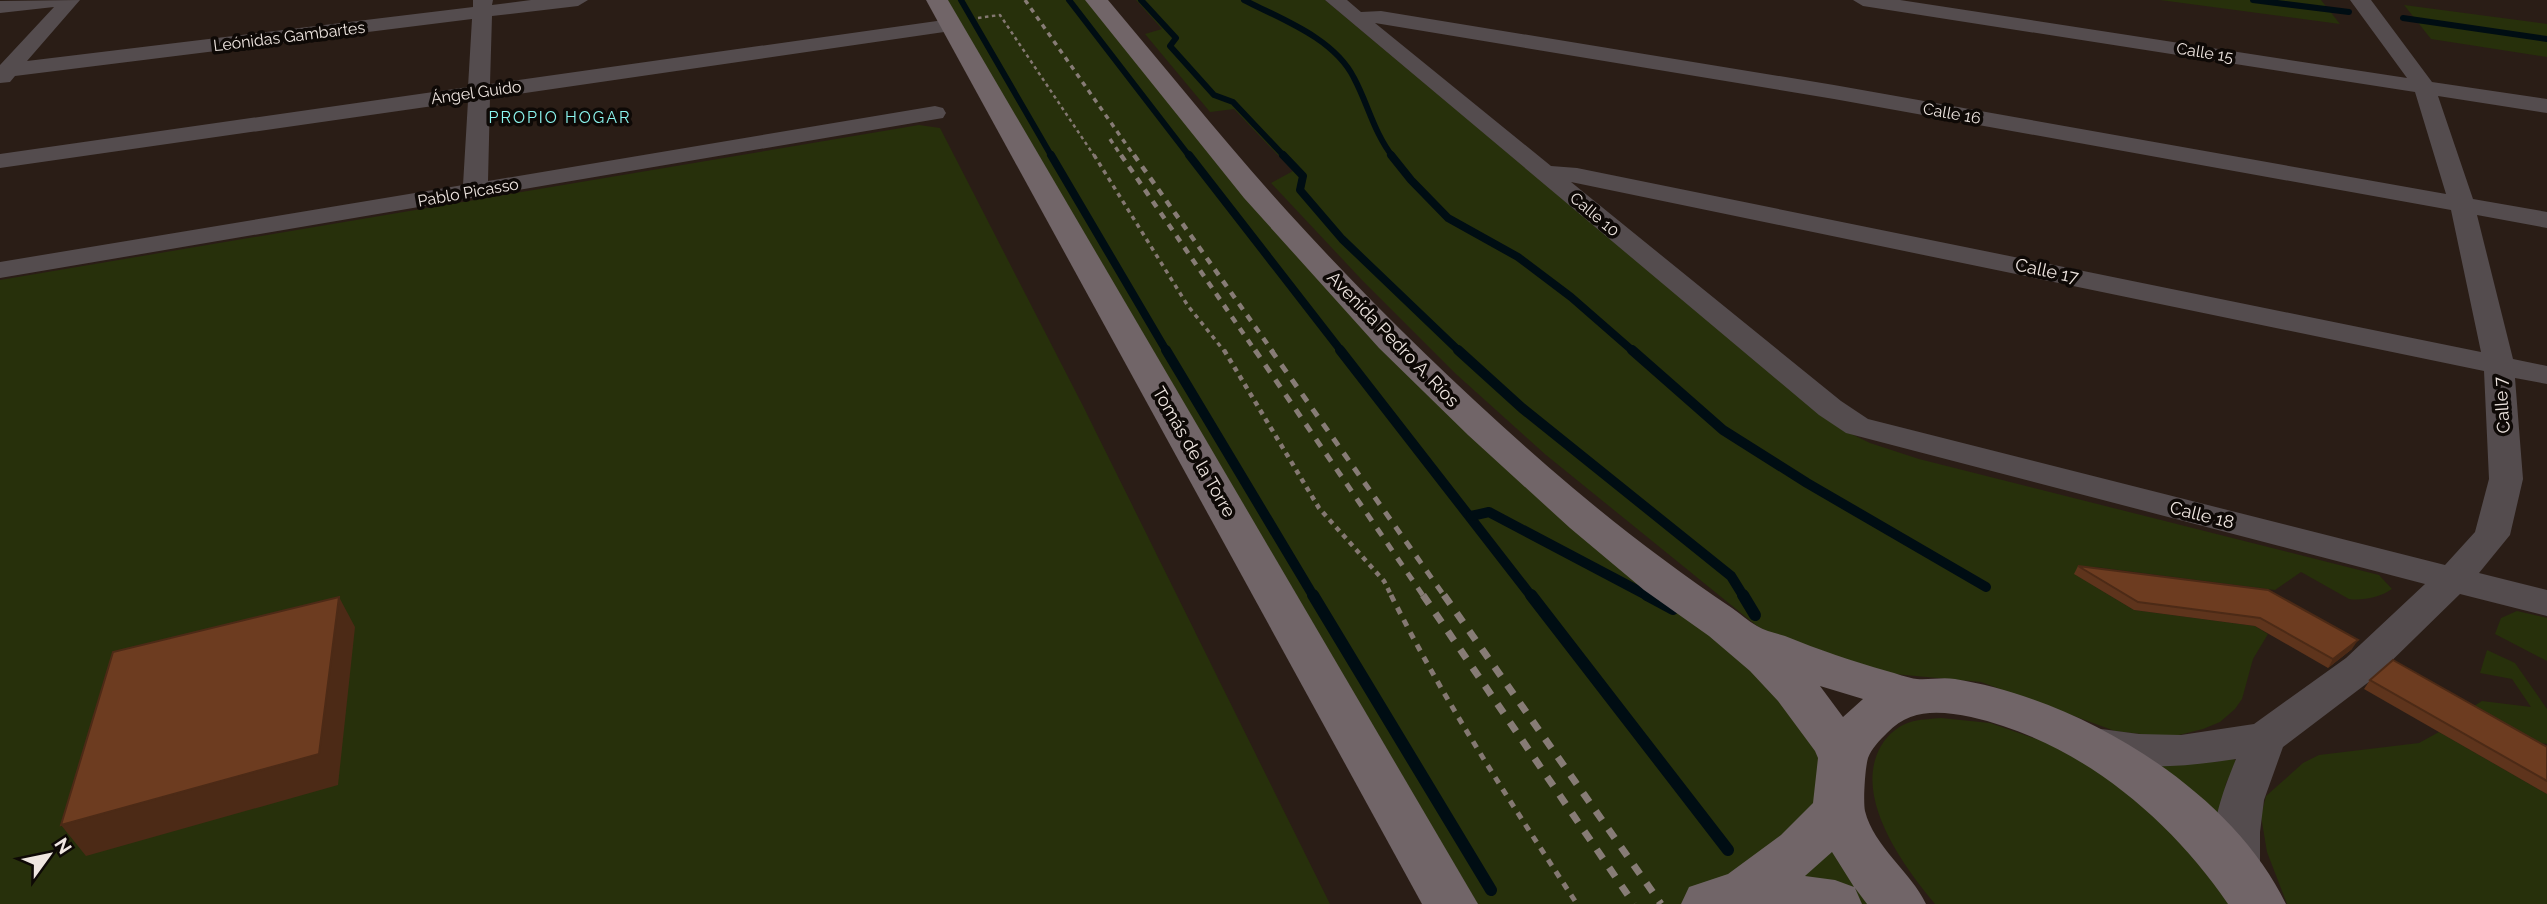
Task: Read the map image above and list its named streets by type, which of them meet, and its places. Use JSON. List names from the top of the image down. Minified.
{"streets":{"main road":["Avenida Pedro A. Ríos","Tomás de la Torre"],"street":["Leónidas Gambartes","Calle 15","Ángel Guido","Calle 16","Pablo Picasso","Calle 10","Calle 17","Calle 7","Calle 18"]},"crossings":[["Calle 15","Calle 7"],["Ángel Guido","Tomás de la Torre"],["Calle 16","Calle 10"],["Calle 16","Calle 7"],["Calle 10","Calle 17"],["Calle 10","Calle 18"],["Calle 17","Calle 7"],["Calle 7","Calle 18"]],"districts":["PROPIO HOGAR"],"north":"top right"}
